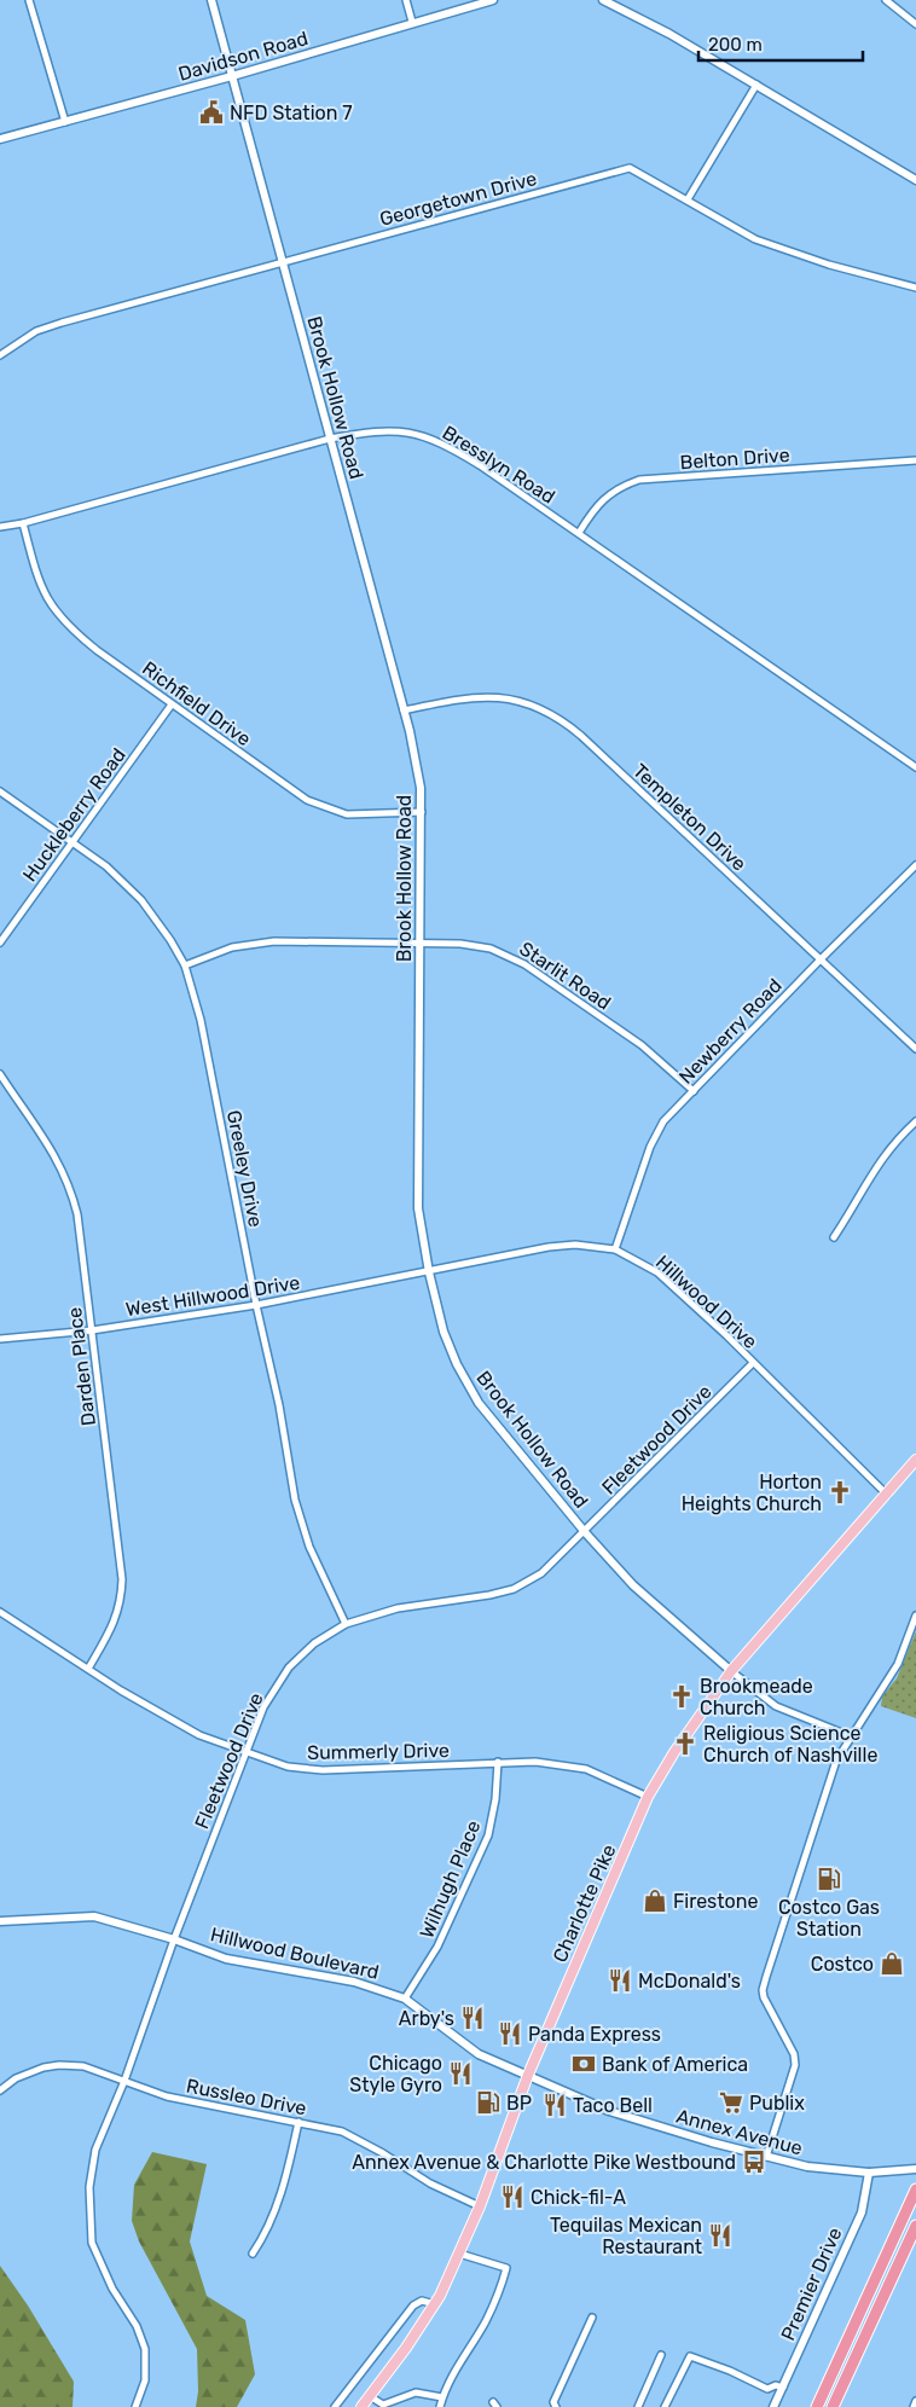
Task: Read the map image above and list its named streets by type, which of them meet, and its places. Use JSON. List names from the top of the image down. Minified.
{"streets":{"main road":["Charlotte Pike"],"street":["Davidson Road","Georgetown Drive","Brook Hollow Road","Belton Drive","Bresslyn Road","Richfield Drive","Huckleberry Road","Templeton Drive","Starlit Road","Newberry Road","Greeley Drive","West Hillwood Drive","Hillwood Drive","Darden Place","Fleetwood Drive","Summerly Drive","Wilhugh Place","Hillwood Boulevard","Russleo Drive","Annex Avenue","Premier Drive"]},"crossings":[["Davidson Road","Brook Hollow Road"],["Georgetown Drive","Brook Hollow Road"],["Brook Hollow Road","Bresslyn Road"],["Brook Hollow Road","Richfield Drive"],["Brook Hollow Road","Templeton Drive"],["Brook Hollow Road","Starlit Road"],["Brook Hollow Road","West Hillwood Drive"],["Brook Hollow Road","Hillwood Drive"],["Brook Hollow Road","Fleetwood Drive"],["Brook Hollow Road","Charlotte Pike"],["Belton Drive","Bresslyn Road"],["Bresslyn Road","Richfield Drive"],["Richfield Drive","Huckleberry Road"],["Huckleberry Road","Greeley Drive"],["Templeton Drive","Newberry Road"],["Starlit Road","Newberry Road"],["Starlit Road","Greeley Drive"],["Newberry Road","Hillwood Drive"],["Greeley Drive","West Hillwood Drive"],["Greeley Drive","Fleetwood Drive"],["West Hillwood Drive","Hillwood Drive"],["West Hillwood Drive","Darden Place"],["Hillwood Drive","Fleetwood Drive"],["Darden Place","Summerly Drive"],["Fleetwood Drive","Summerly Drive"],["Fleetwood Drive","Hillwood Boulevard"],["Fleetwood Drive","Russleo Drive"],["Summerly Drive","Wilhugh Place"],["Summerly Drive","Charlotte Pike"],["Wilhugh Place","Hillwood Boulevard"],["Charlotte Pike","Hillwood Boulevard"],["Charlotte Pike","Russleo Drive"],["Charlotte Pike","Annex Avenue"],["Hillwood Boulevard","Annex Avenue"],["Annex Avenue","Premier Drive"]],"places":{"public building":["NFD Station 7"],"church":["Horton Heights Church","Brookmeade Church","Religious Science Church of Nashville"],"fuel station":["Costco Gas Station","BP"],"shop":["Firestone","Costco"],"restaurant":["McDonald's","Arby's","Panda Express","Chicago Style Gyro","Taco Bell","Chick-fil-A","Tequilas Mexican Restaurant"],"bank":["Bank of America"],"supermarket":["Publix"],"bus stop":["Annex Avenue & Charlotte Pike Westbound"]},"scale_bar":"200 m"}
